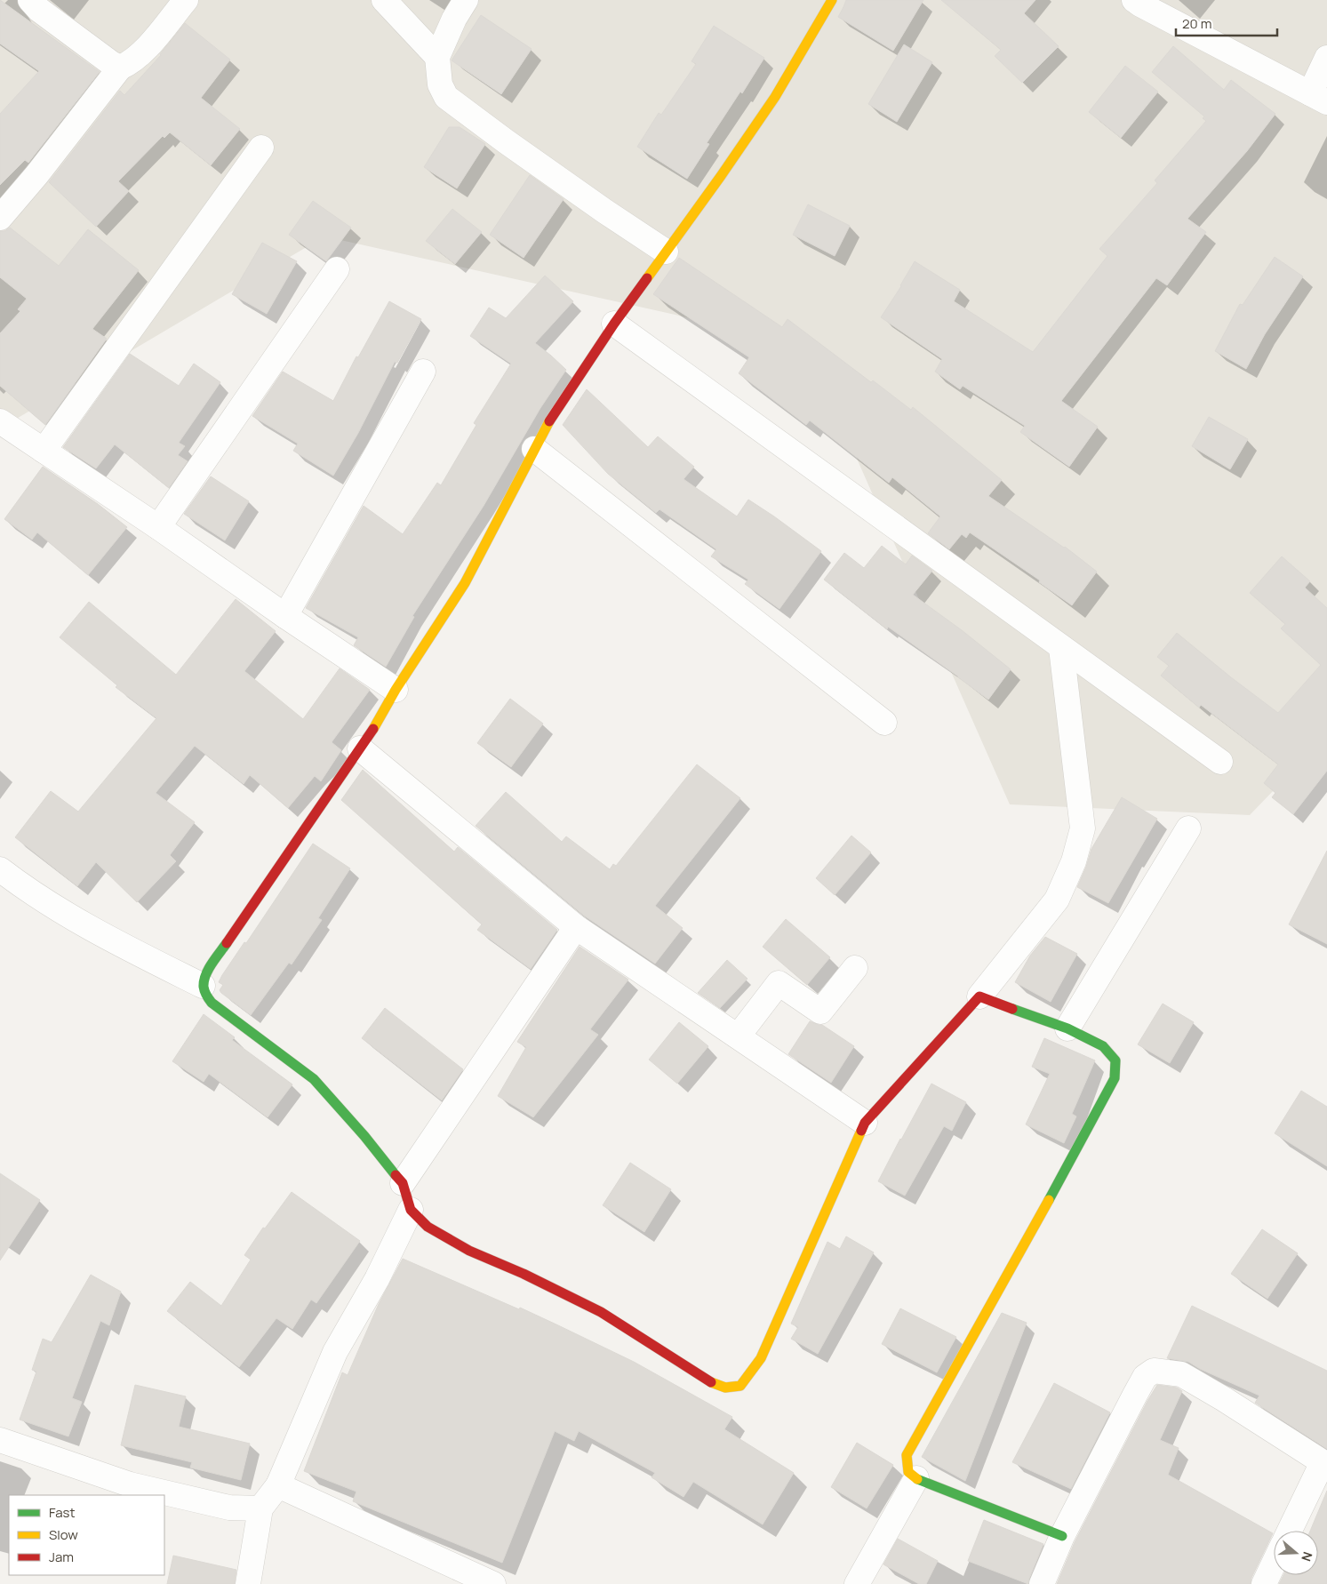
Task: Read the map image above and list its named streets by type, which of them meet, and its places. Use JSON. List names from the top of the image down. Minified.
{"legend":["Fast","Slow","Jam"],"scale_bar":"20 m","north":"right"}
